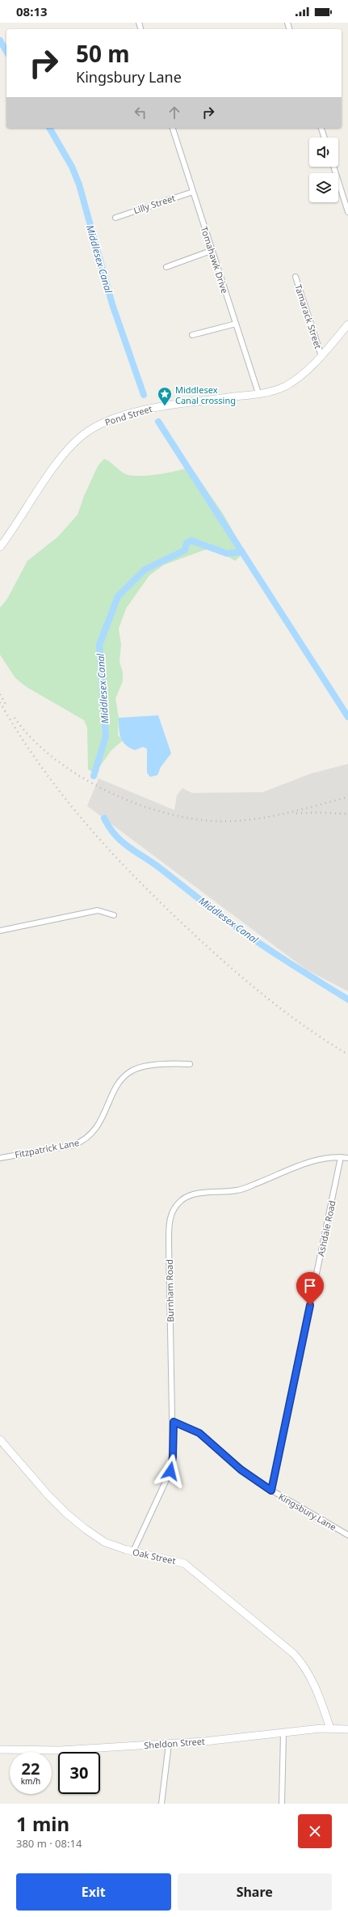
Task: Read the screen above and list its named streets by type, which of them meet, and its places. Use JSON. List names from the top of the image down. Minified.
{"streets":{"street":["Lilly Street","Tomahawk Drive","Tamarack Street","Pond Street","Fitzpatrick Lane","Ashdale Road","Burnham Road","Kingsbury Lane","Oak Street","Sheldon Street"]},"crossings":[["Lilly Street","Tomahawk Drive"],["Tomahawk Drive","Pond Street"],["Tamarack Street","Pond Street"],["Ashdale Road","Burnham Road"],["Ashdale Road","Kingsbury Lane"],["Burnham Road","Kingsbury Lane"],["Burnham Road","Oak Street"],["Oak Street","Sheldon Street"]],"water":["Middlesex Canal"],"places":{"place":["Middlesex Canal crossing"]},"page":{"status":"08:13","turn":["50 m","Kingsbury Lane"],"speed":"22 km/h","limit":"30","heading":["1 min","380 m · 08:14"],"buttons":["Exit","Share"]}}
